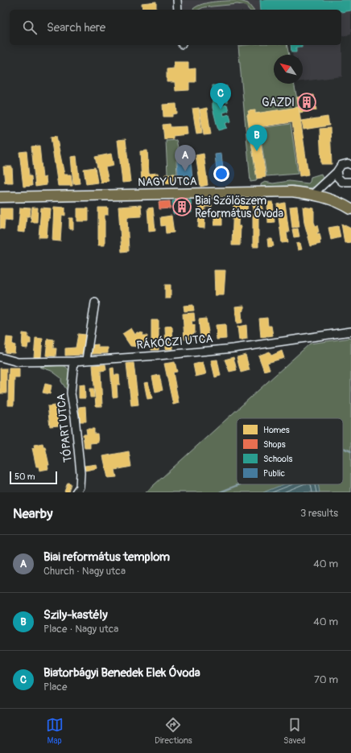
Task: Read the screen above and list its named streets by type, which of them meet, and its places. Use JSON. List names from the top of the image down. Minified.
{"streets":{"main road":["NAGY UTCA"],"street":["RÁKÓCZI UTCA","TÓPART UTCA"]},"crossings":[["RÁKÓCZI UTCA","TÓPART UTCA"]],"places":{"building":["GAZDI","Biai Szőlőszem Református Óvoda"]},"legend":["Homes","Shops","Schools","Public"],"scale_bar":"50 m","north":"top left","page":{"search":"Search here","pins":["C","B","A"],"scale":"50 m","heading":["Nearby","3 results"],"list":[{"mark":"A","name":"Biai református templom","note":"Church · Nagy utca","value":"40 m"},{"mark":"B","name":"Szily-kastély","note":"Place · Nagy utca","value":"40 m"},{"mark":"C","name":"Biatorbágyi Benedek Elek Óvoda","note":"Place","value":"70 m"}],"nav":["Map","Directions","Saved"]}}
